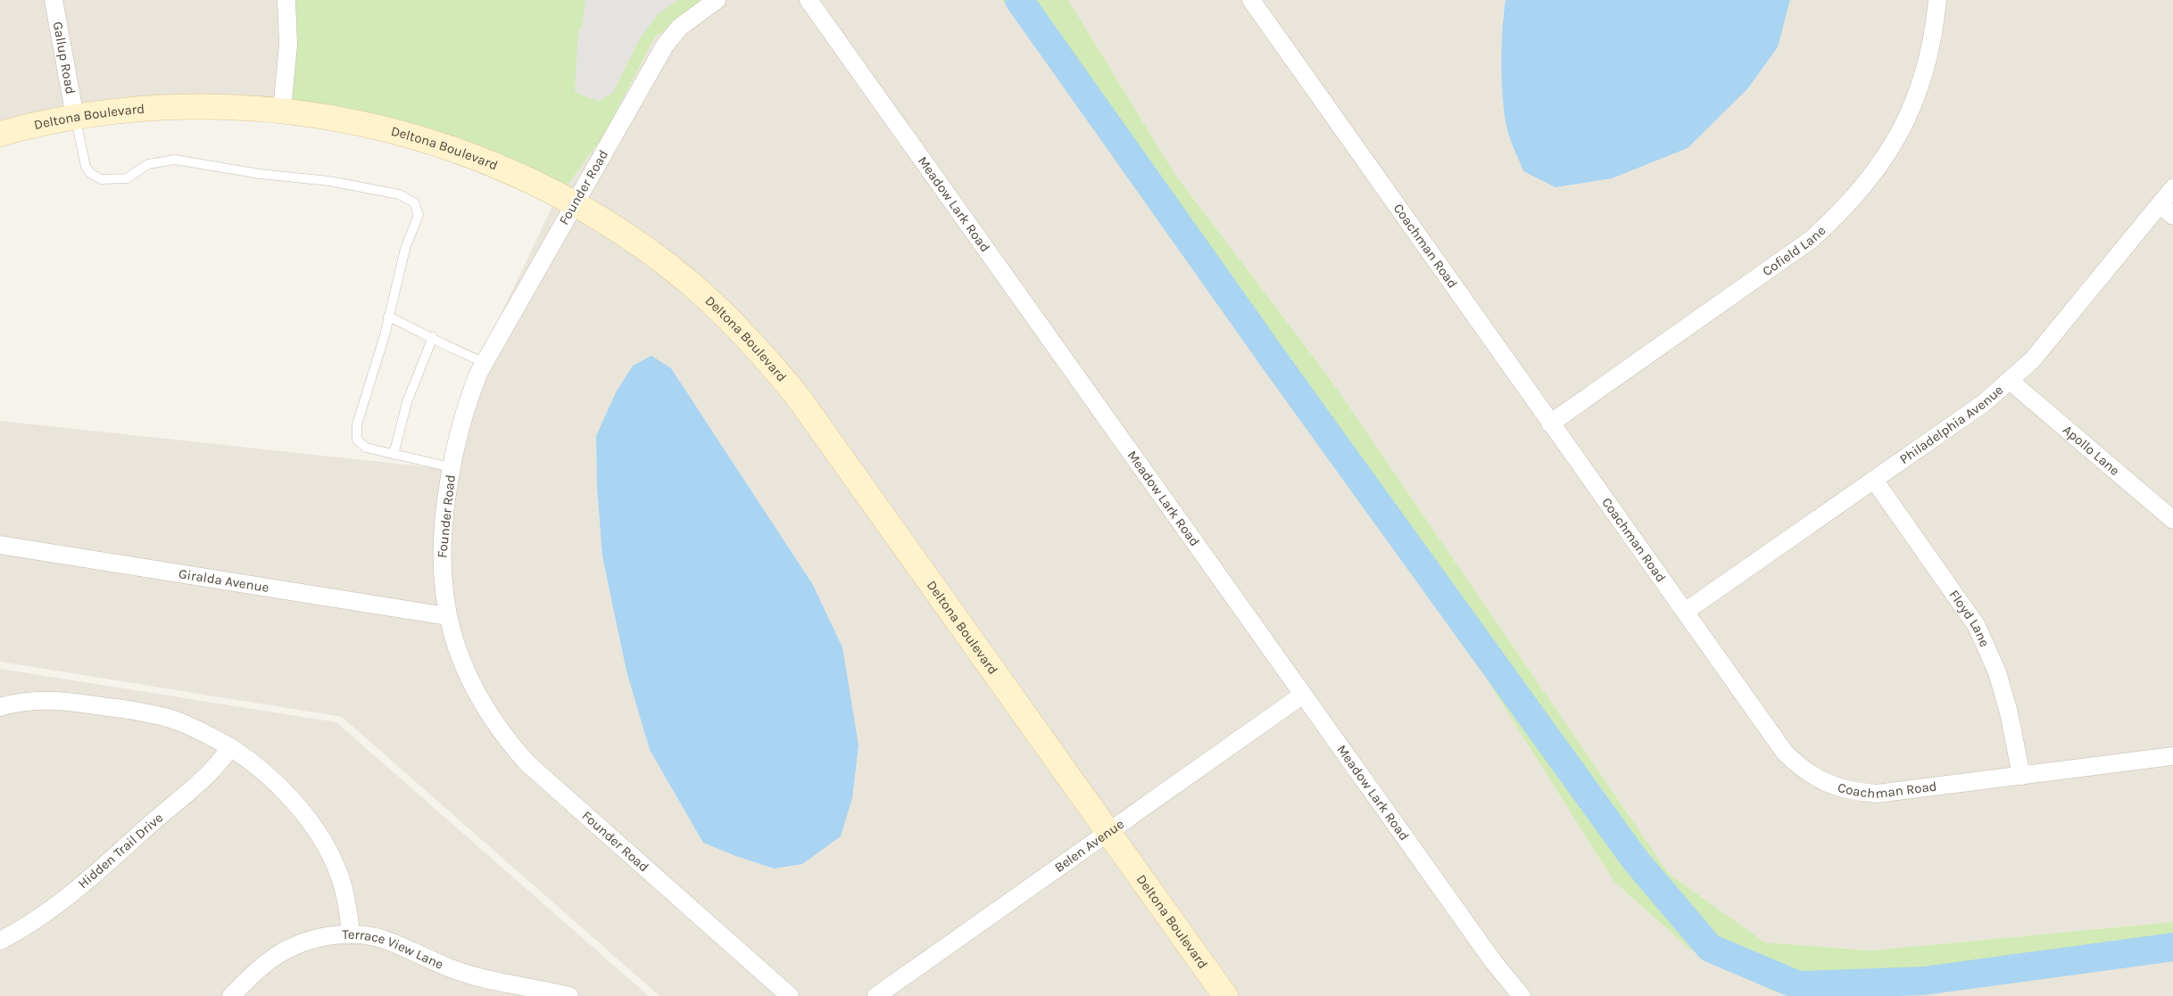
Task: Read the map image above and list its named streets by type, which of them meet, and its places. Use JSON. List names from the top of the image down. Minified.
{"streets":{"main road":["Deltona Boulevard"],"street":["Gallup Road","Founder Road","Meadow Lark Road","Coachman Road","Cofield Lane","Philadelphia Avenue","Apollo Lane","Giralda Avenue","Floyd Lane","Belen Avenue","Hidden Trail Drive","Terrace View Lane"]},"crossings":[["Gallup Road","Deltona Boulevard"],["Deltona Boulevard","Founder Road"],["Deltona Boulevard","Belen Avenue"],["Founder Road","Giralda Avenue"],["Meadow Lark Road","Belen Avenue"],["Coachman Road","Cofield Lane"],["Coachman Road","Philadelphia Avenue"],["Coachman Road","Floyd Lane"],["Philadelphia Avenue","Apollo Lane"],["Philadelphia Avenue","Floyd Lane"]]}
